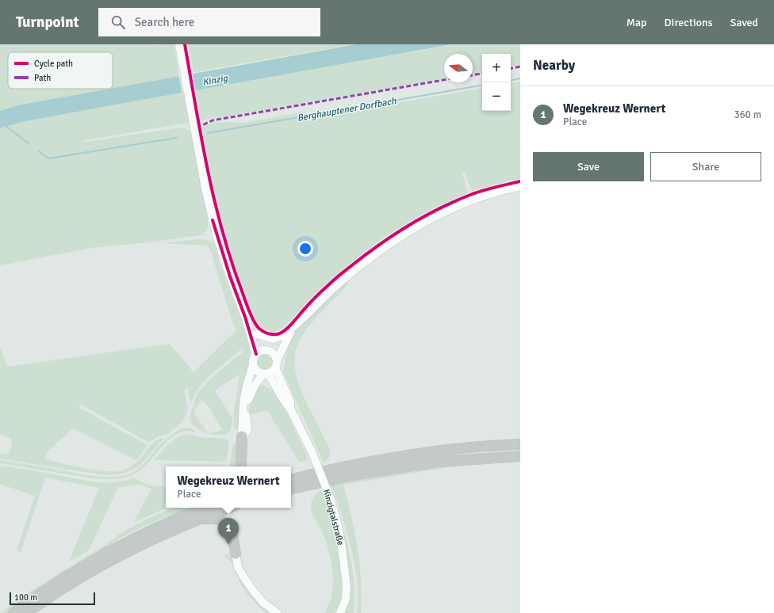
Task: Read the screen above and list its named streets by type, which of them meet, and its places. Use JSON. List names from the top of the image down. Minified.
{"streets":{"street":["Kinzigtalstraße"]},"water":["Kinzig","Berghauptener Dorfbach"],"legend":["Cycle path","Path"],"scale_bar":"100 m","north":"left","page":{"header":"Turnpoint","search":"Search here","nav":["Map","Directions","Saved"],"heading":"Nearby","map_buttons":["+","−"],"list":[{"mark":"1","name":"Wegekreuz Wernert","note":"Place","value":"360 m"}],"buttons":["Save","Share"],"popup":["Wegekreuz Wernert","Place"],"pins":"1","scale":"100 m"}}
